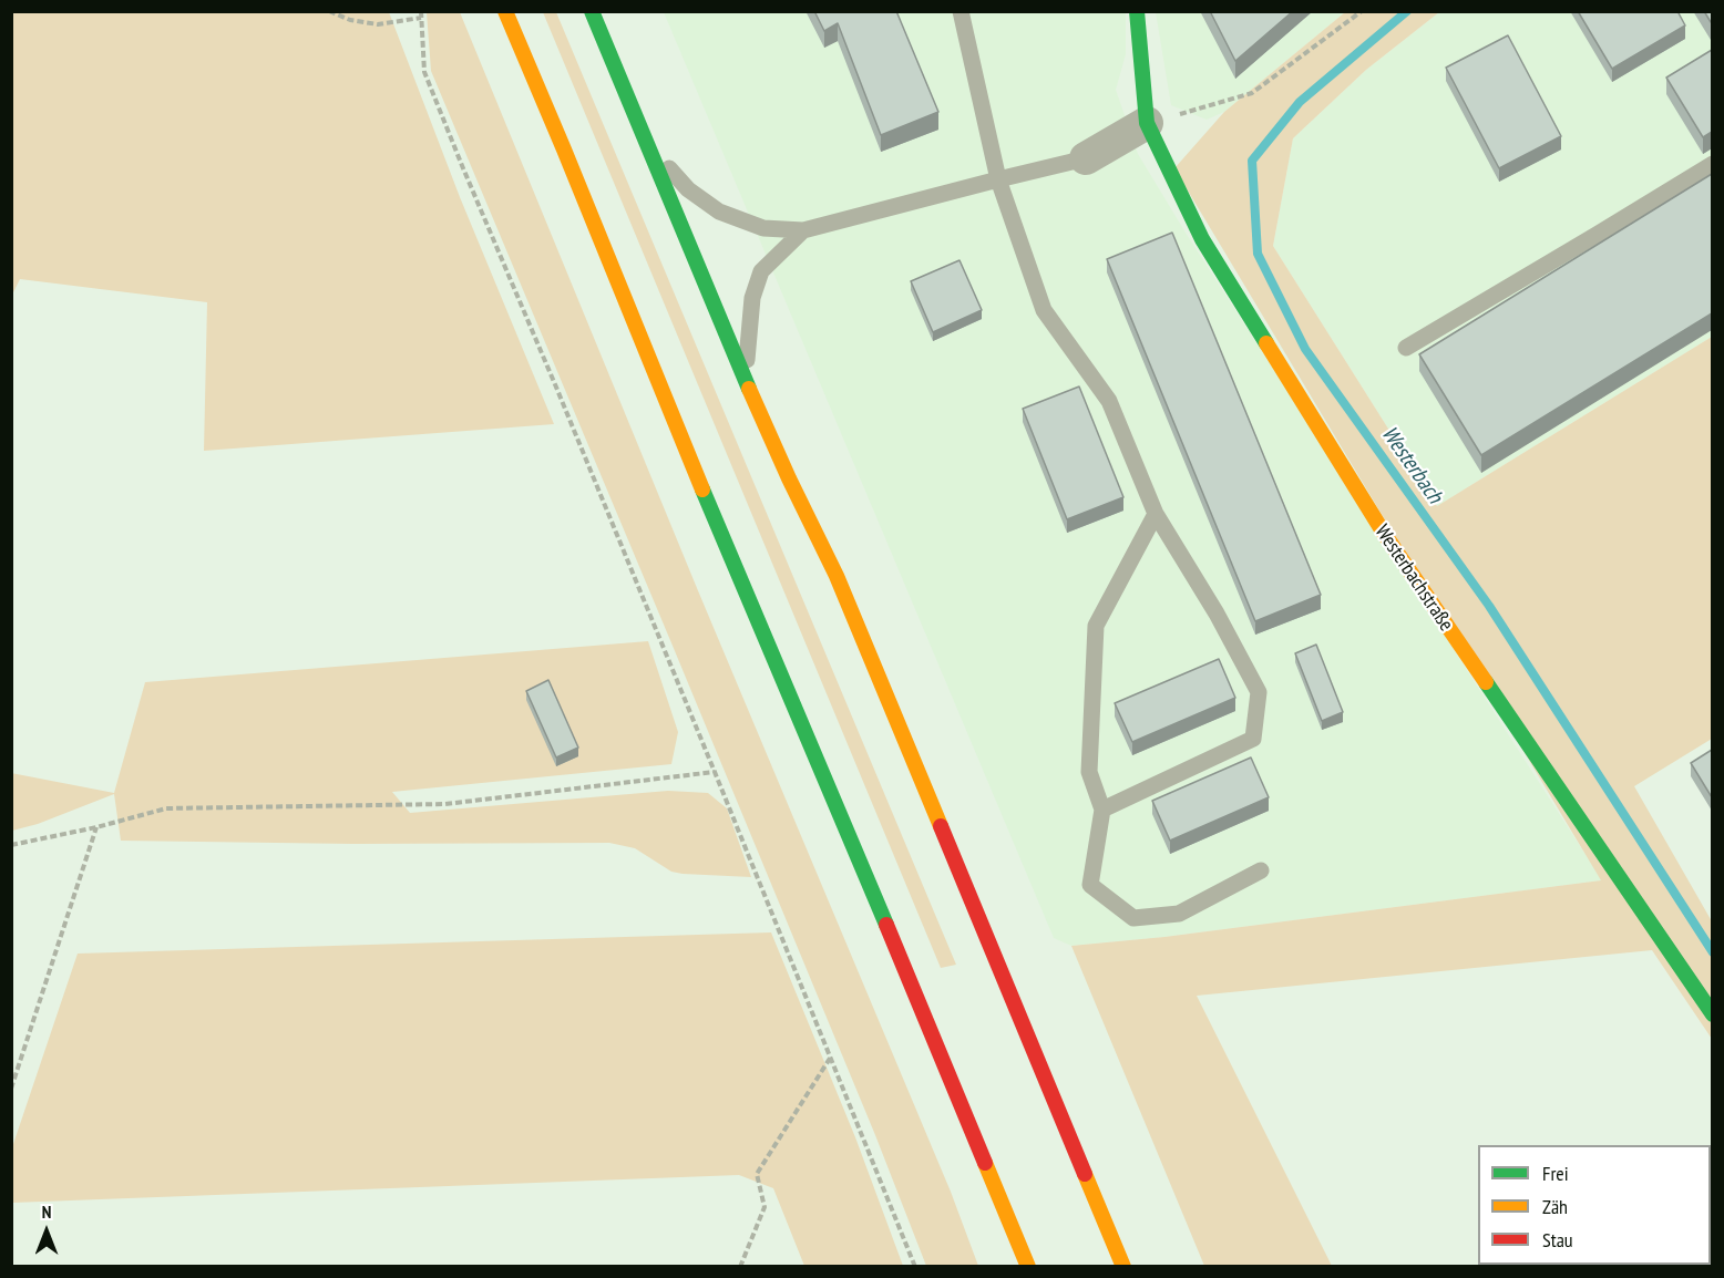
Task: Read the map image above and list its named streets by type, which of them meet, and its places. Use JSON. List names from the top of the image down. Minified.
{"streets":{"main road":["Westerbachstraße"]},"water":["Westerbach"],"legend":["Frei","Zäh","Stau"],"north":"top"}
